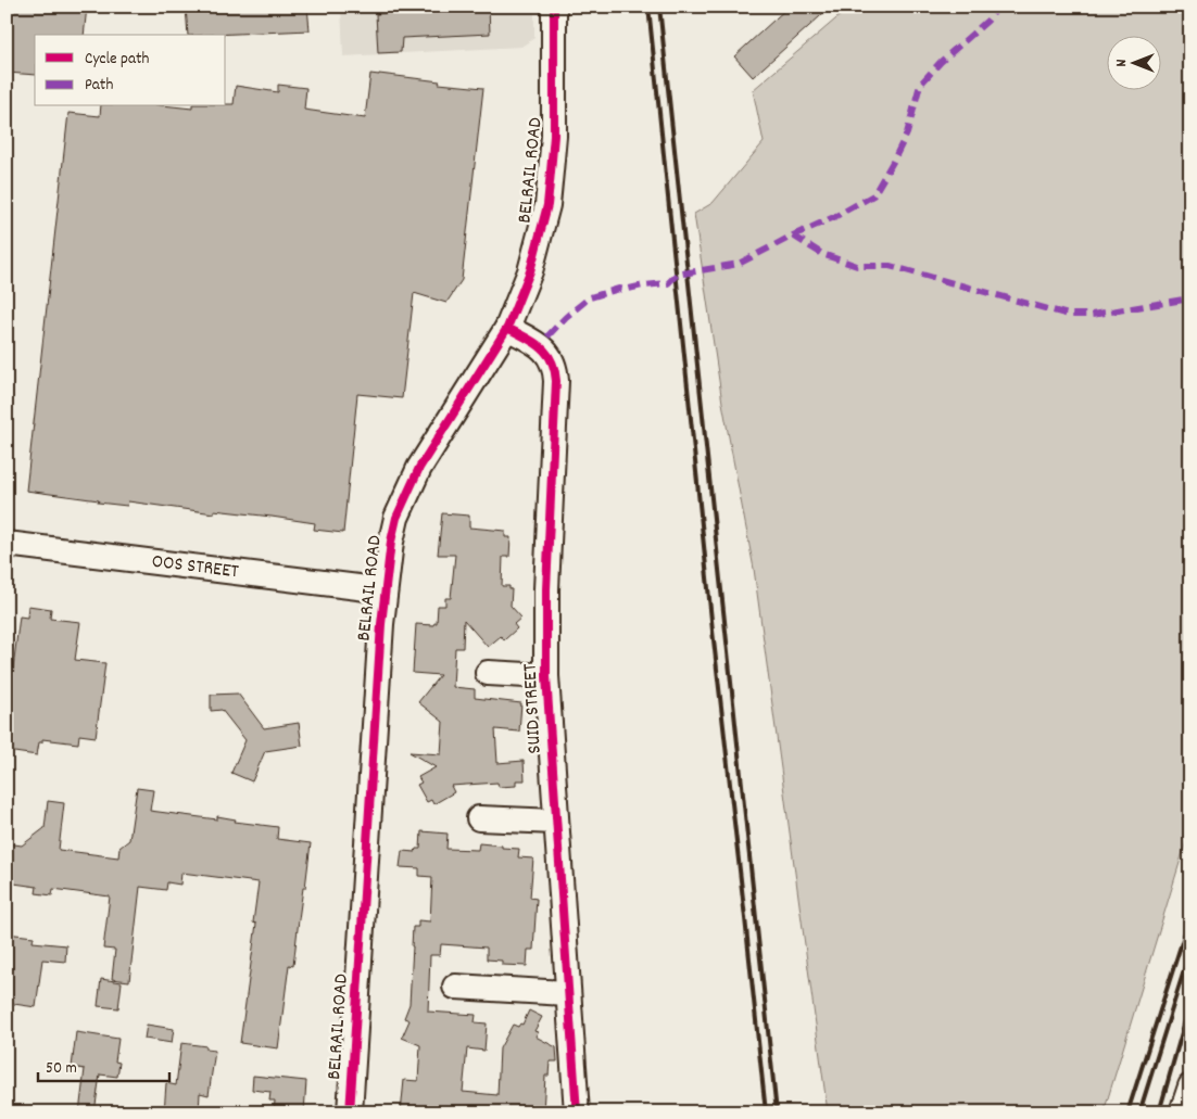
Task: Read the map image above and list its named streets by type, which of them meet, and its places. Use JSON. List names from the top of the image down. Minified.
{"streets":{"street":["BELRAIL ROAD","OOS STREET","SUID STREET"]},"crossings":[["BELRAIL ROAD","OOS STREET"],["BELRAIL ROAD","SUID STREET"]],"legend":["Cycle path","Path"],"scale_bar":"50 m","north":"left"}
